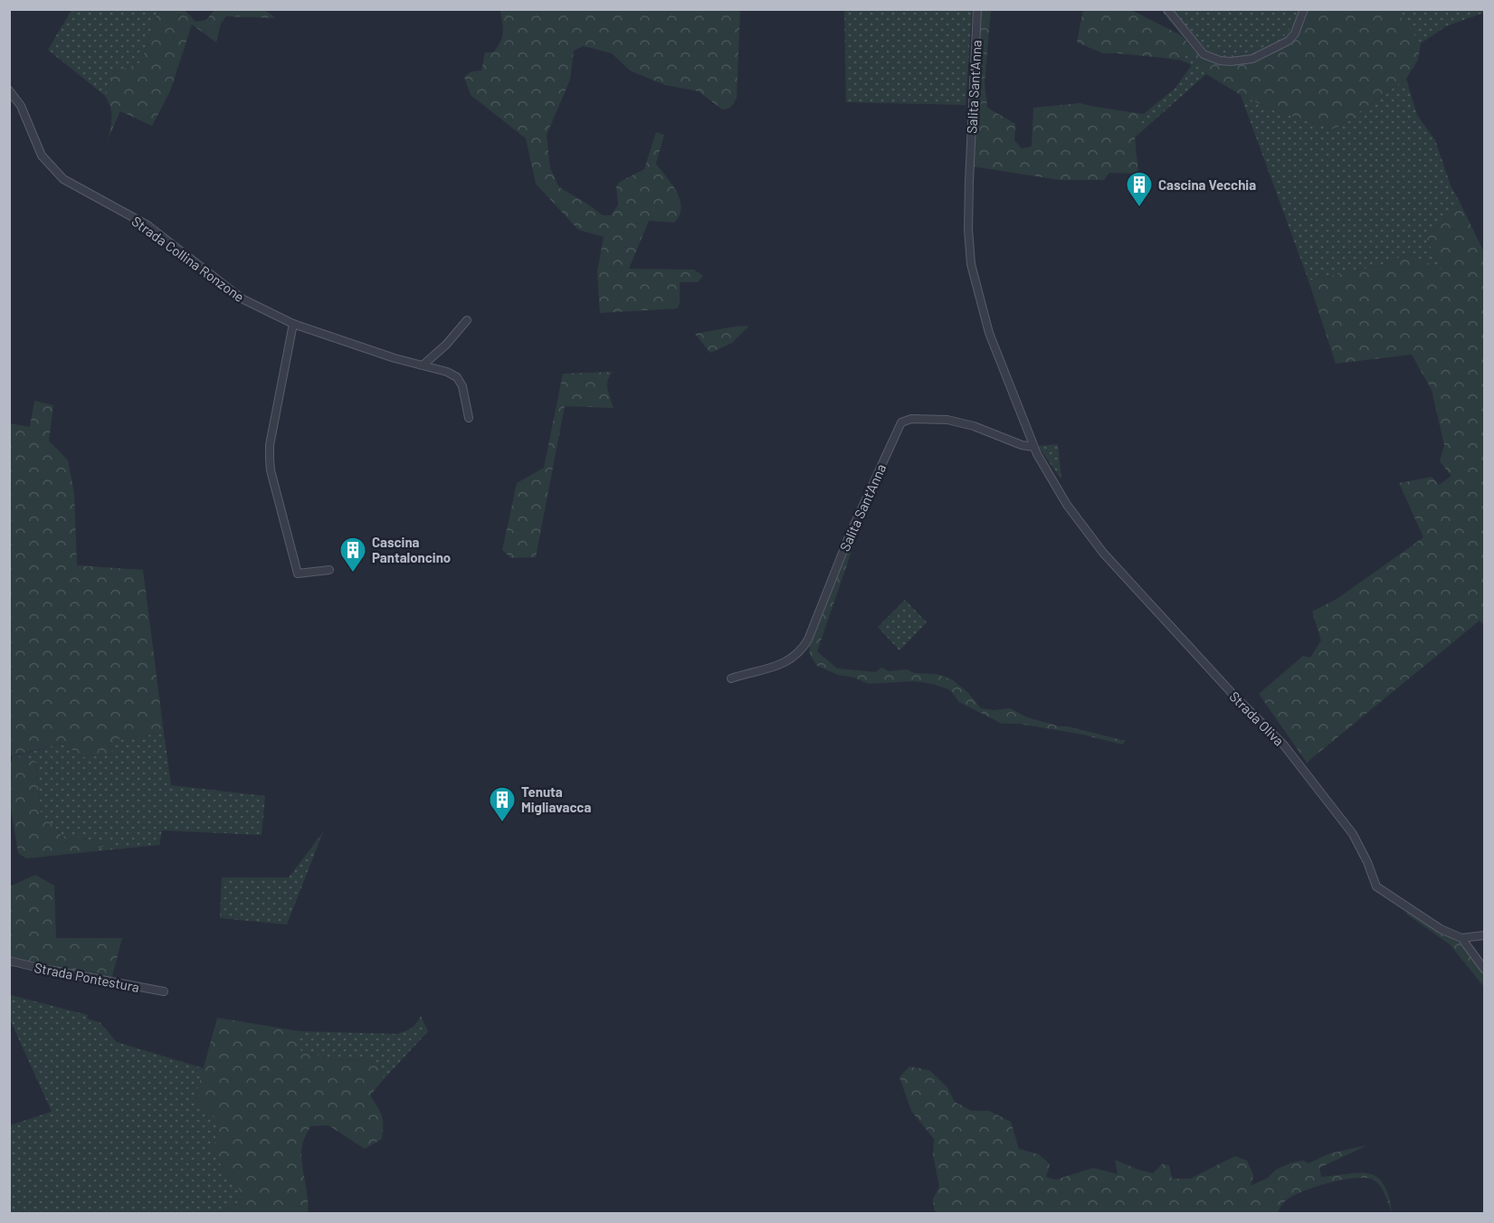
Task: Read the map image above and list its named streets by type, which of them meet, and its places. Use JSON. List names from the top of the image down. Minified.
{"streets":{"street":["Salita Sant'Anna","Strada Collina Ronzone","Strada Oliva","Strada Pontestura"]},"crossings":[["Salita Sant'Anna","Strada Oliva"]],"places":{"building":["Cascina Vecchia","Cascina Pantaloncino","Tenuta Migliavacca"]}}
